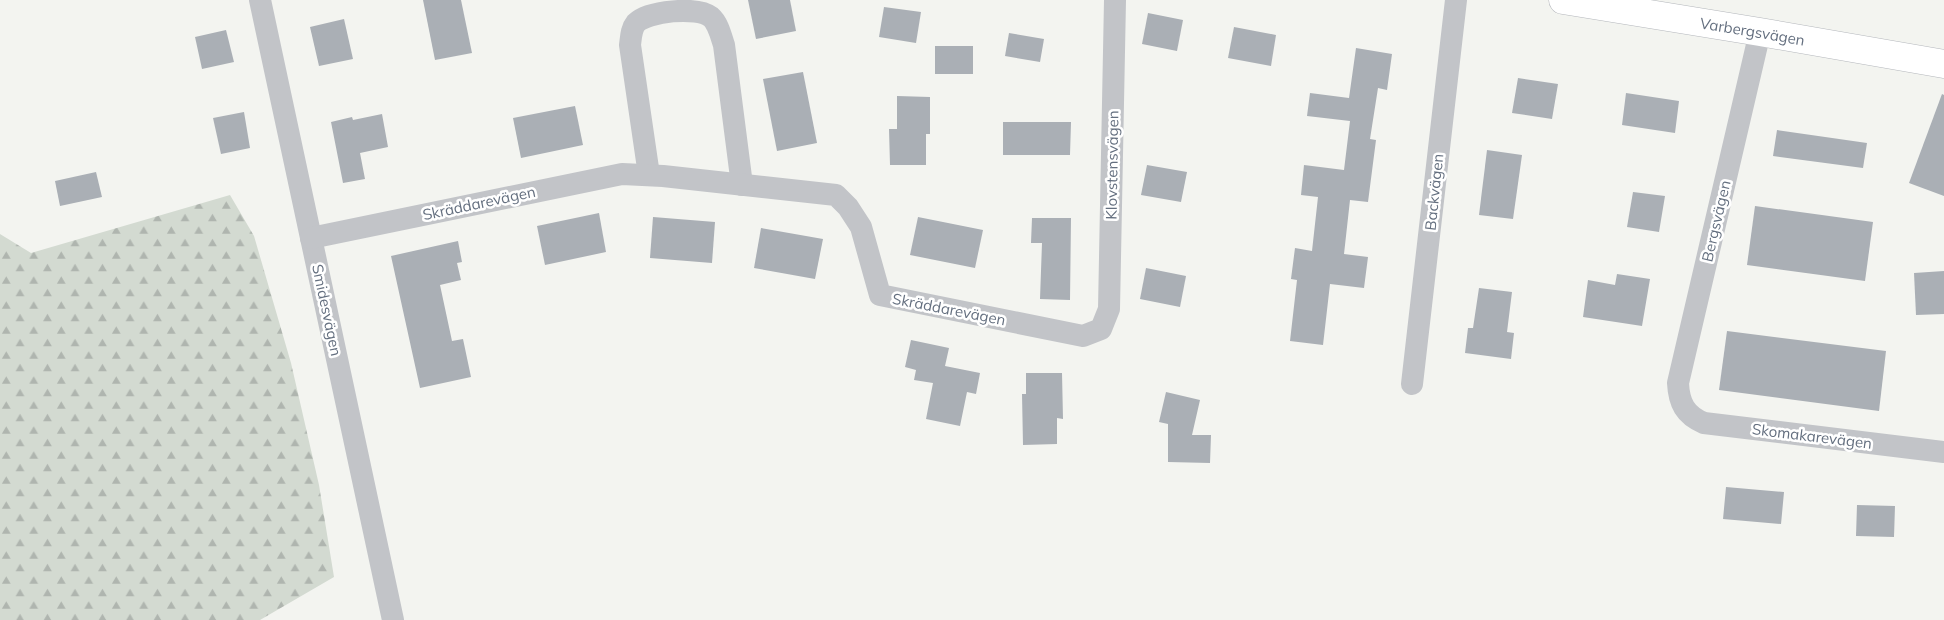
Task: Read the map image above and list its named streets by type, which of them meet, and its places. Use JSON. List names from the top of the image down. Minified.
{"streets":{"main road":["Varbergsvägen"],"street":["Klovstensvägen","Backvägen","Skräddarevägen","Bergsvägen","Smidesvägen","Skomakarevägen"]},"crossings":[["Varbergsvägen","Bergsvägen"],["Klovstensvägen","Skräddarevägen"],["Skräddarevägen","Smidesvägen"],["Bergsvägen","Skomakarevägen"]]}
